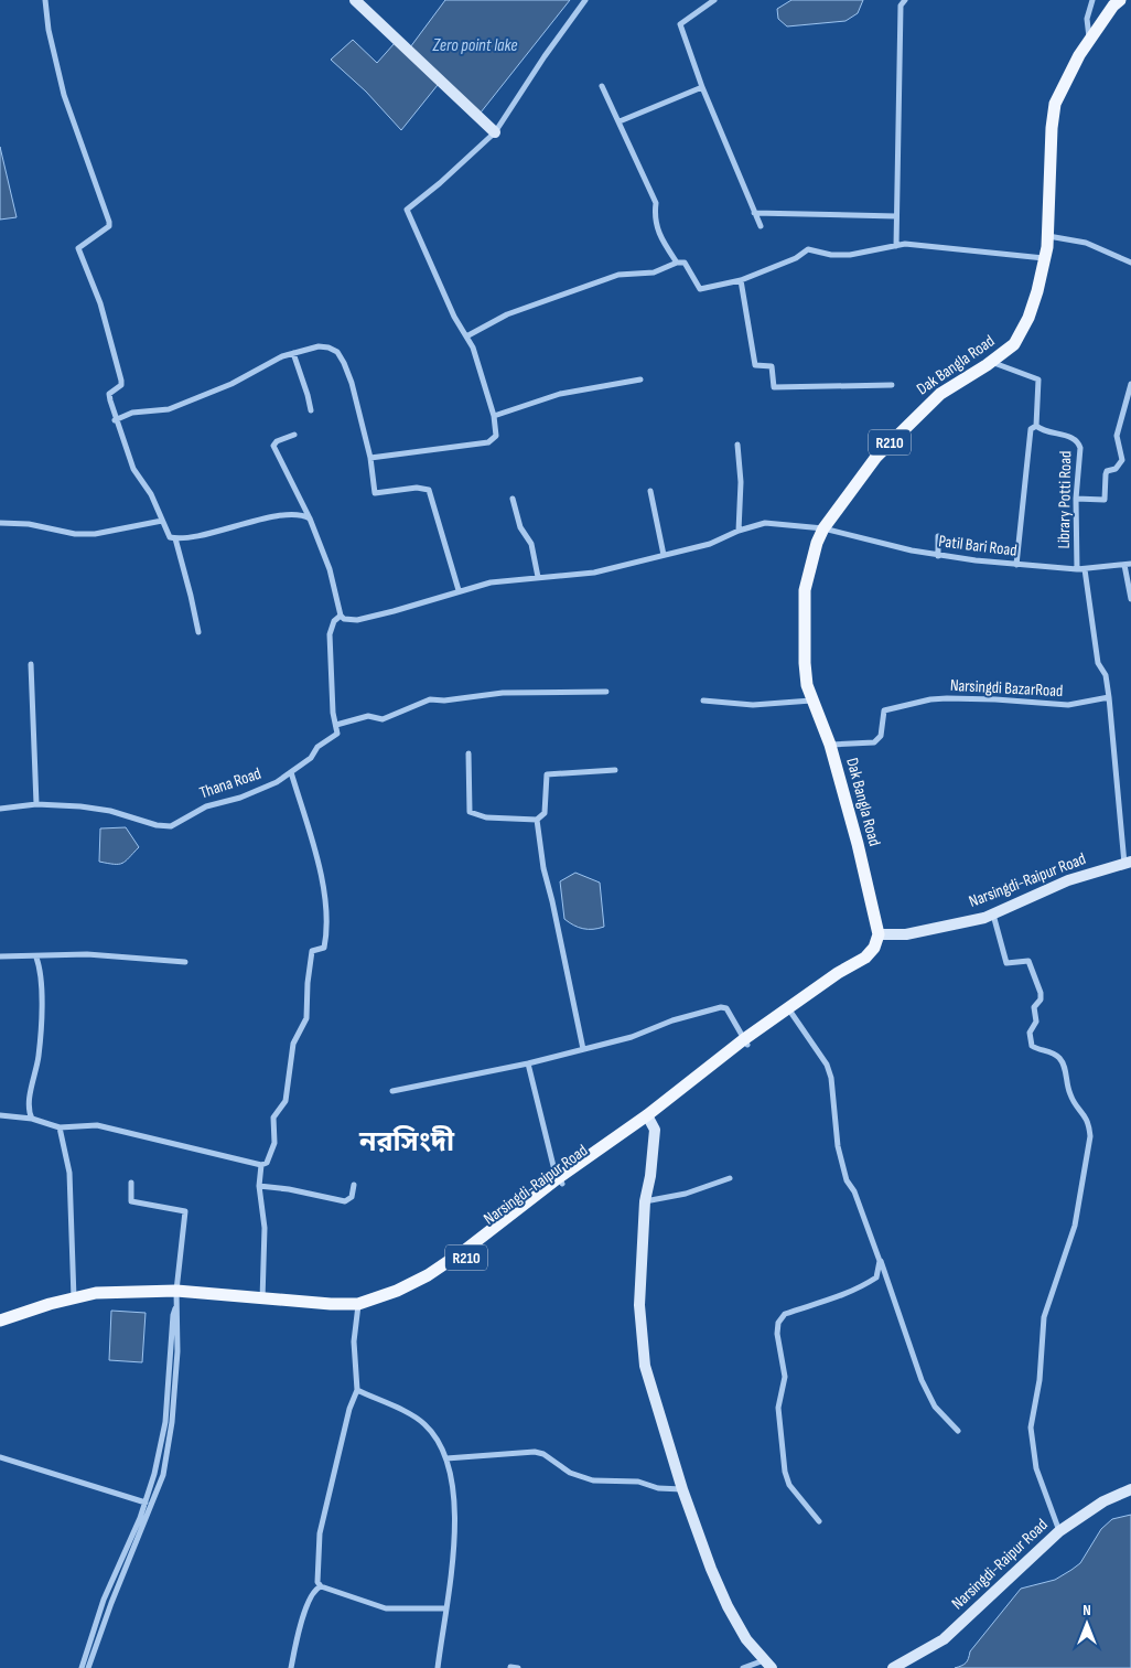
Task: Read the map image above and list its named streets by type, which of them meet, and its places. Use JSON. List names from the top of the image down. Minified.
{"streets":{"main road":["Dak Bangla Road","R210","Narsingdi-Raipur Road"],"street":["Library Potti Road","Patil Bari Road","Narsingdi BazarRoad","Thana Road"]},"crossings":[["Dak Bangla Road","Patil Bari Road"],["Dak Bangla Road","Narsingdi BazarRoad"],["Dak Bangla Road","Narsingdi-Raipur Road"],["Library Potti Road","Patil Bari Road"]],"districts":["নরসিংদী"],"water":["Zero point lake"],"north":"top"}
